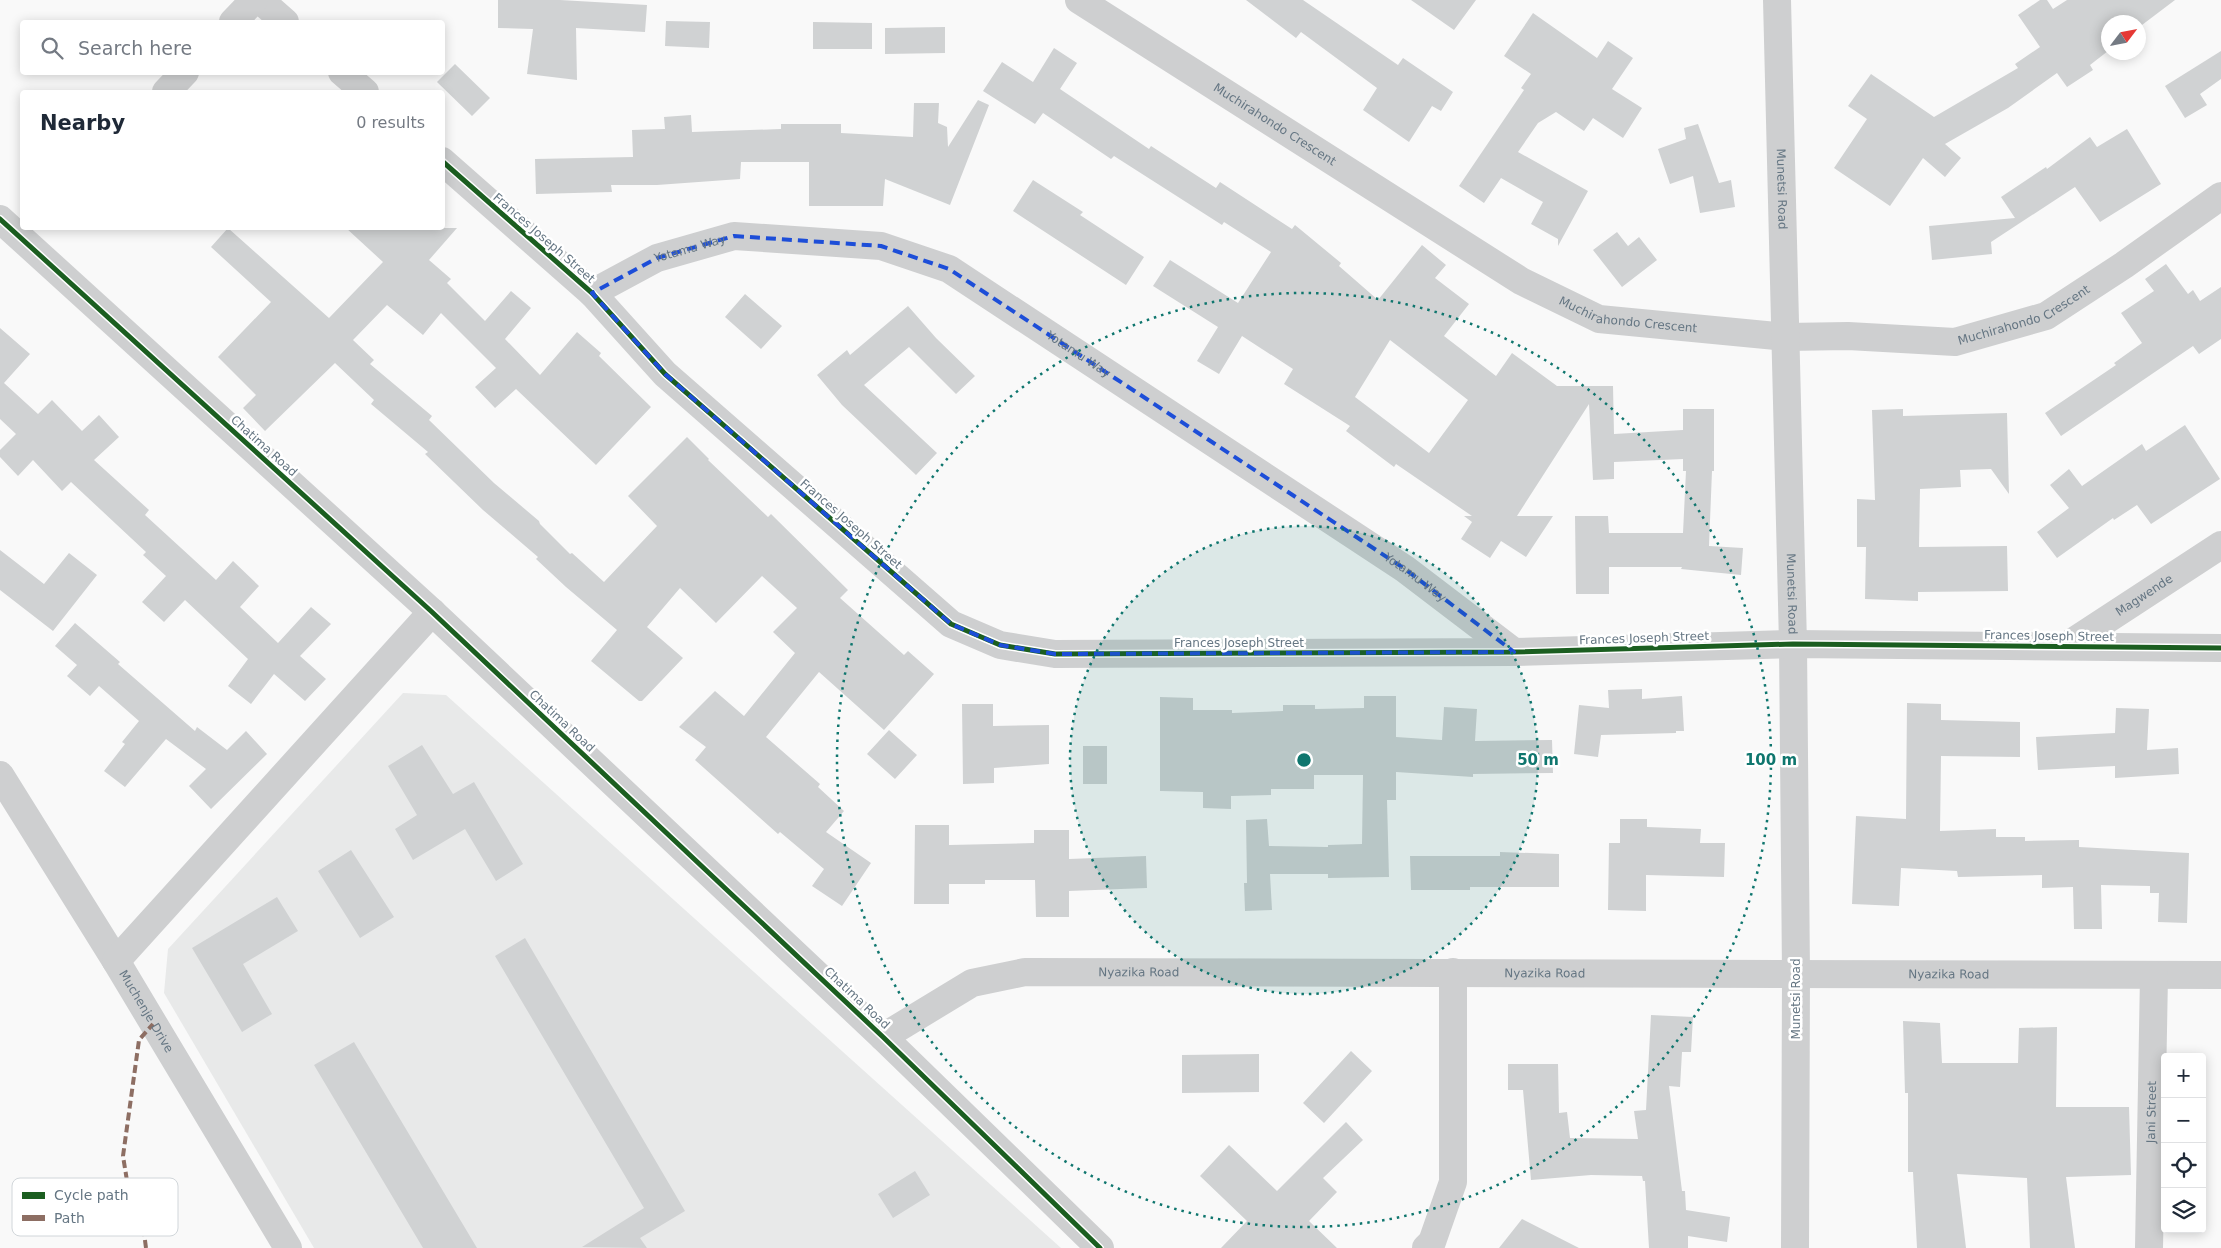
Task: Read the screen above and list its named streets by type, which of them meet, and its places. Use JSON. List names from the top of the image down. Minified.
{"streets":{"street":["Muchirahondo Crescent","Munetsi Road","Frances Joseph Street","Yotamu Way","Chatima Road","Magwende","Nyazika Road","Muchenje Drive","Jani Street"]},"crossings":[["Muchirahondo Crescent","Munetsi Road"],["Munetsi Road","Frances Joseph Street"],["Munetsi Road","Nyazika Road"],["Frances Joseph Street","Yotamu Way"],["Frances Joseph Street","Magwende"],["Chatima Road","Nyazika Road"],["Nyazika Road","Jani Street"]],"legend":["Cycle path","Path"],"north":"top right","page":{"search":"Search here","heading":["Nearby","0 results"],"map_buttons":["+","−"]},"rings":["50 m","100 m"]}
